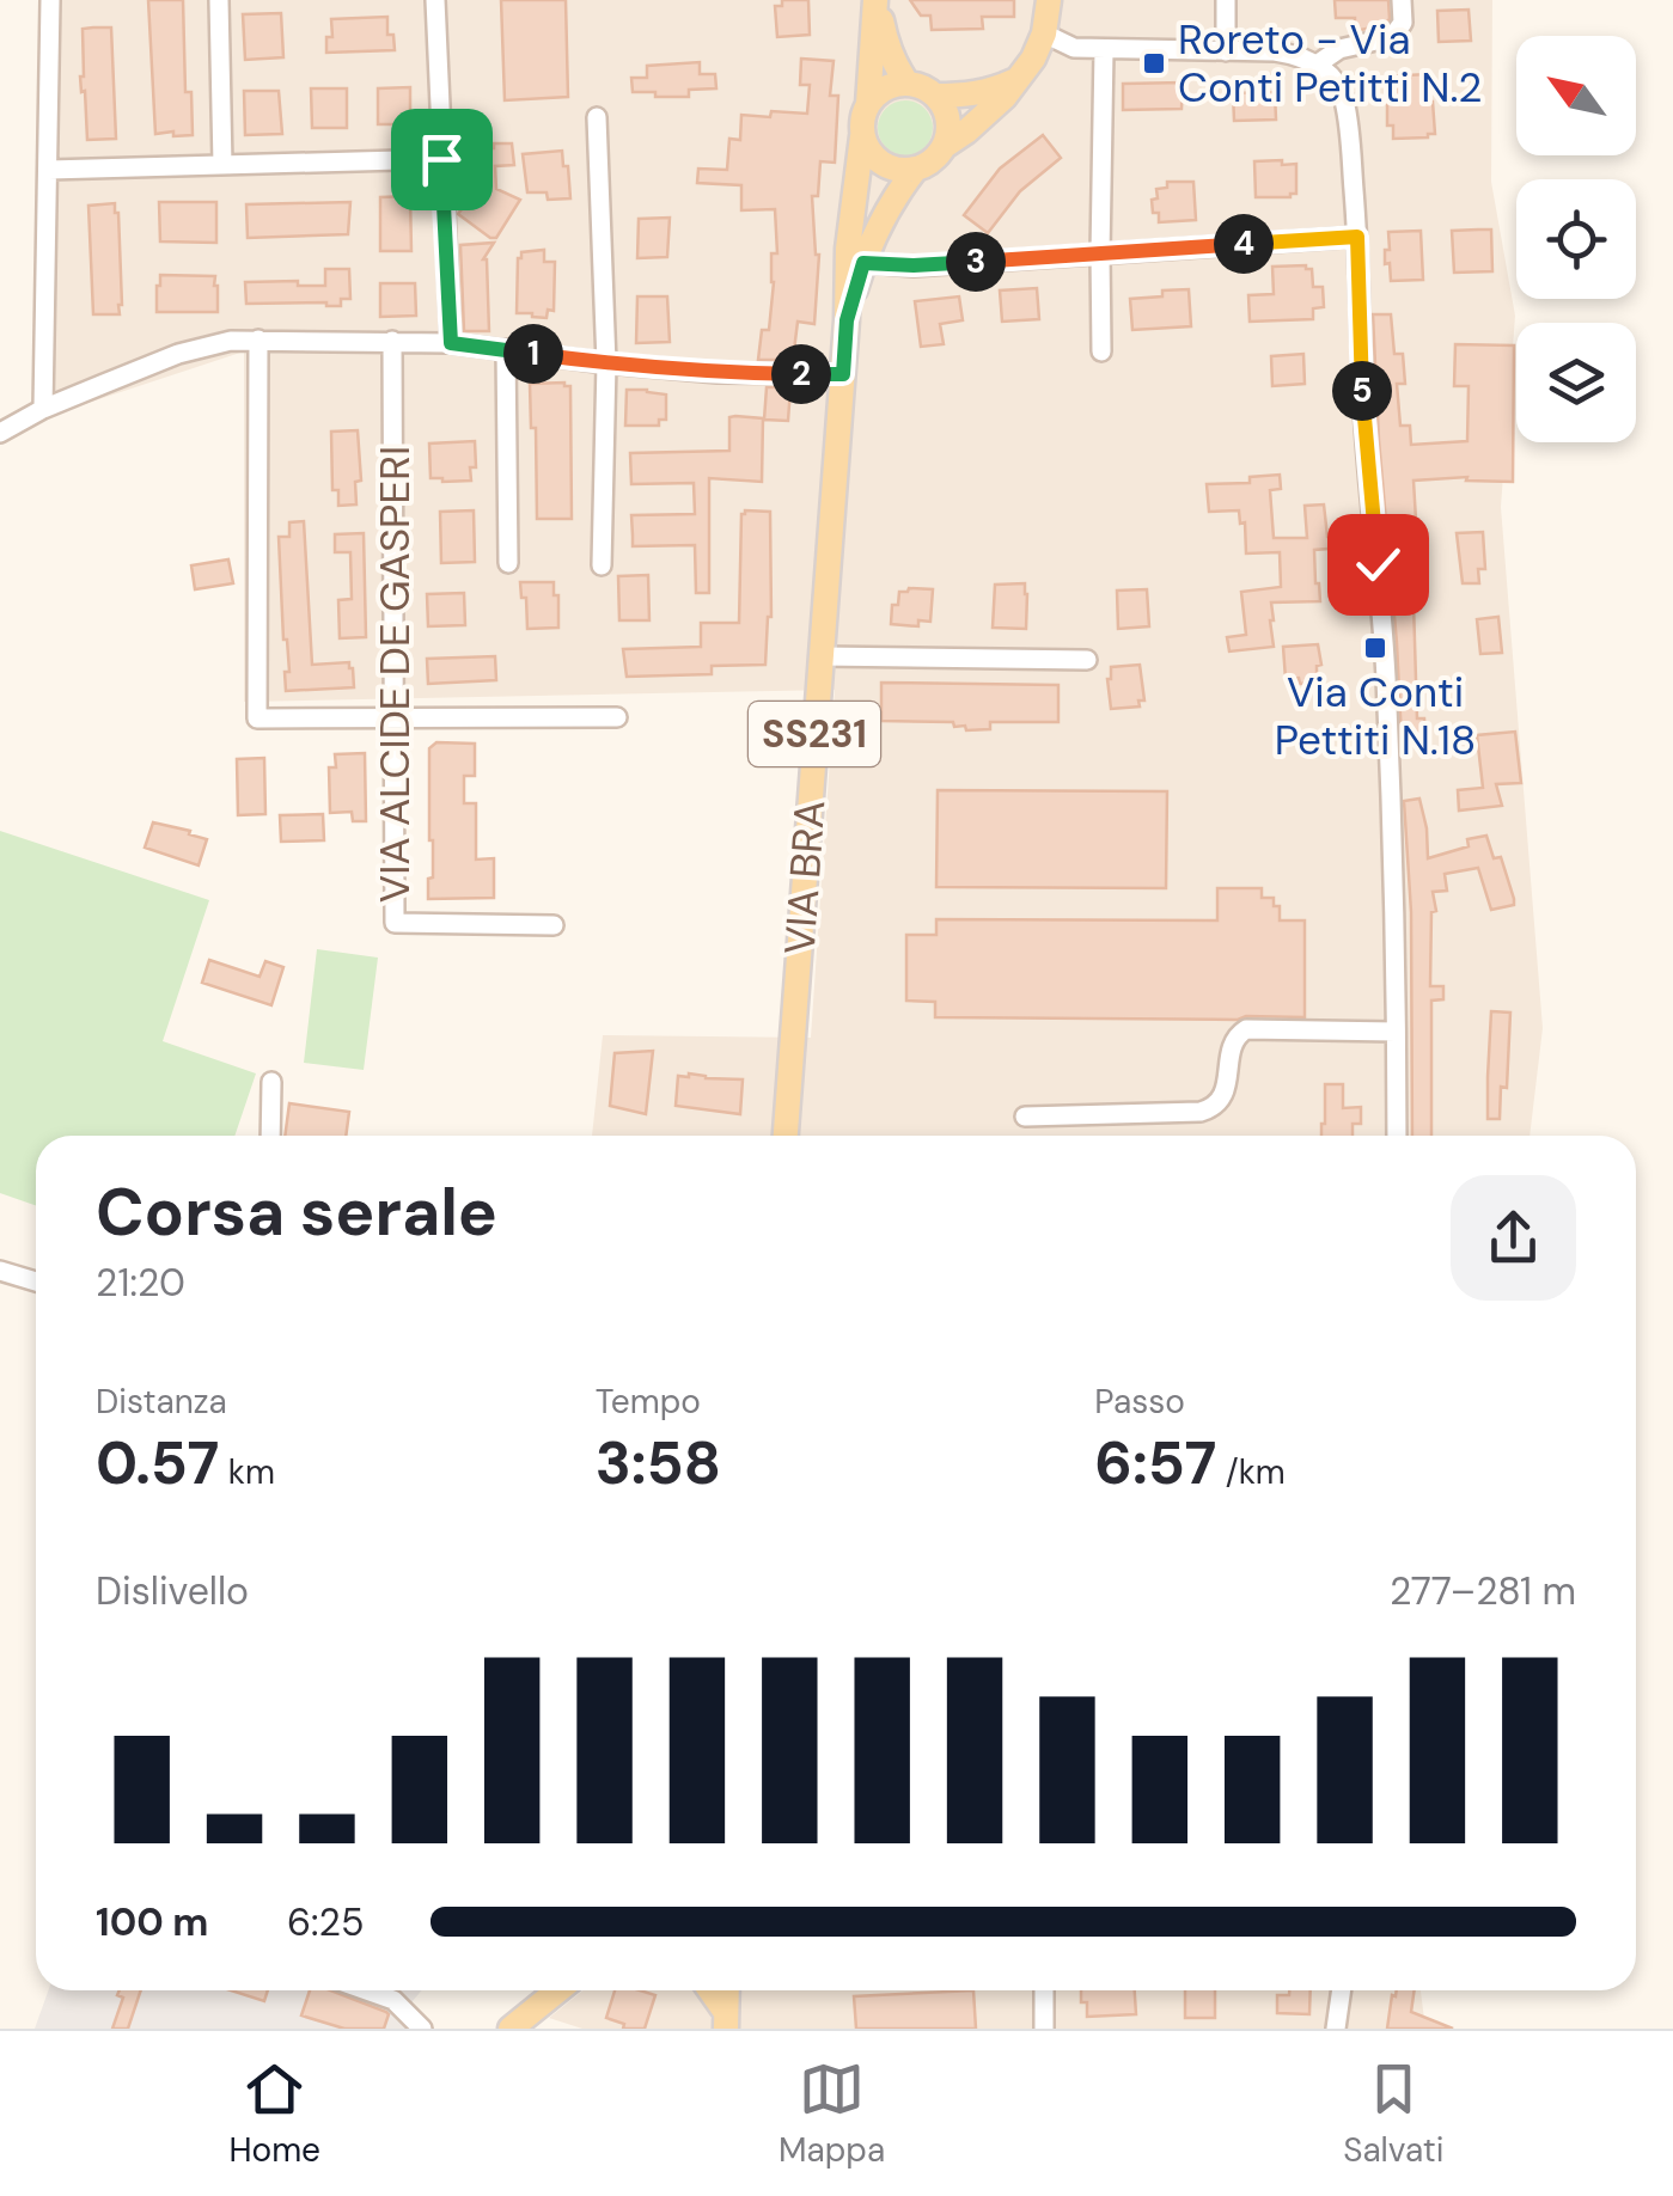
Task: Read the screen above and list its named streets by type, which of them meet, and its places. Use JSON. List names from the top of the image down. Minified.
{"streets":{"main road":["SS231","VIA BRA"],"street":["VIA ALCIDE DE GASPERI"]},"places":{"transit":["Roreto - Via Conti Petitti N.2","Via Conti Pettiti N.18"]},"north":"top left","page":{"pins":["4","3","1","2","5"],"heading":["Corsa serale","21:20"],"stats":[["Distanza","0.57 km"],["Tempo","3:58"],["Passo","6:57 /km"]],"chart":["Dislivello","277–281 m"],"list":[{"name":"100 m","note":"6:25"}],"tabs":["Home","Mappa","Salvati"]}}
